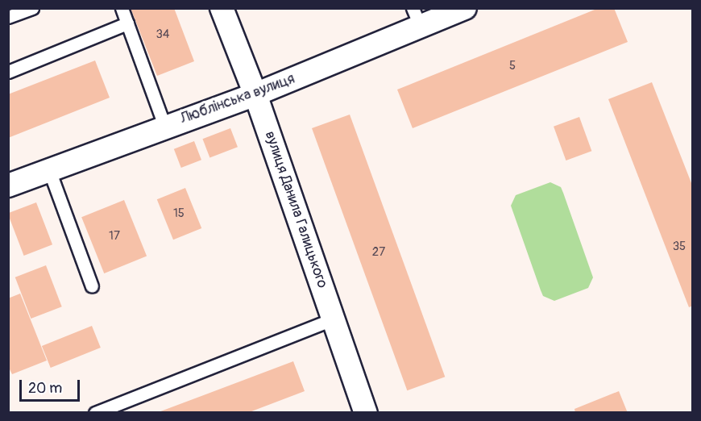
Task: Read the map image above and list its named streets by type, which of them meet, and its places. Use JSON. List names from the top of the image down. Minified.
{"streets":{"street":["Люблінська вулиця","вулиця Данила Галицького"]},"crossings":[["Люблінська вулиця","вулиця Данила Галицького"]],"house_numbers":["34","5","15","17","35","27"],"scale_bar":"20 m"}
